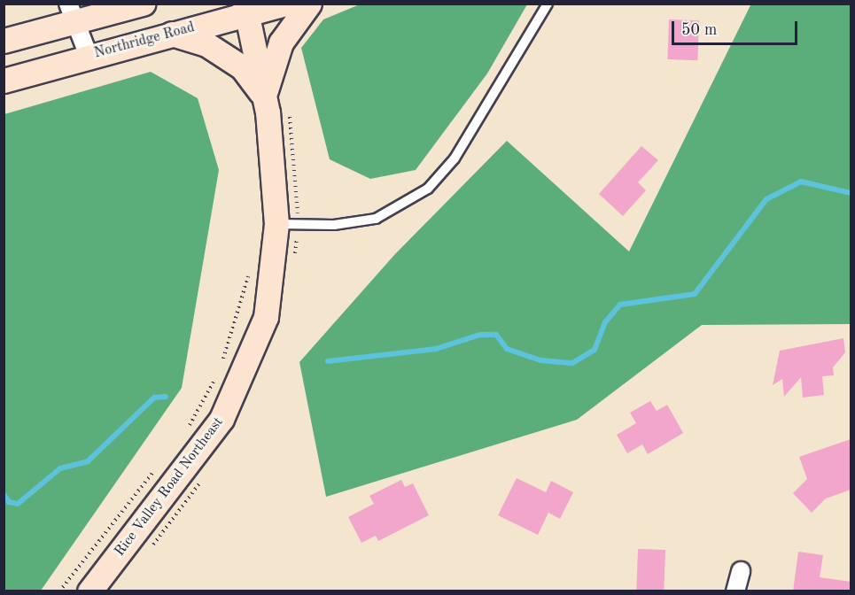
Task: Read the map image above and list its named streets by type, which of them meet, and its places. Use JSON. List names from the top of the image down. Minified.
{"streets":{"street":["Northridge Road","Rice Valley Road Northeast"]},"crossings":[["Northridge Road","Rice Valley Road Northeast"]],"scale_bar":"50 m"}
